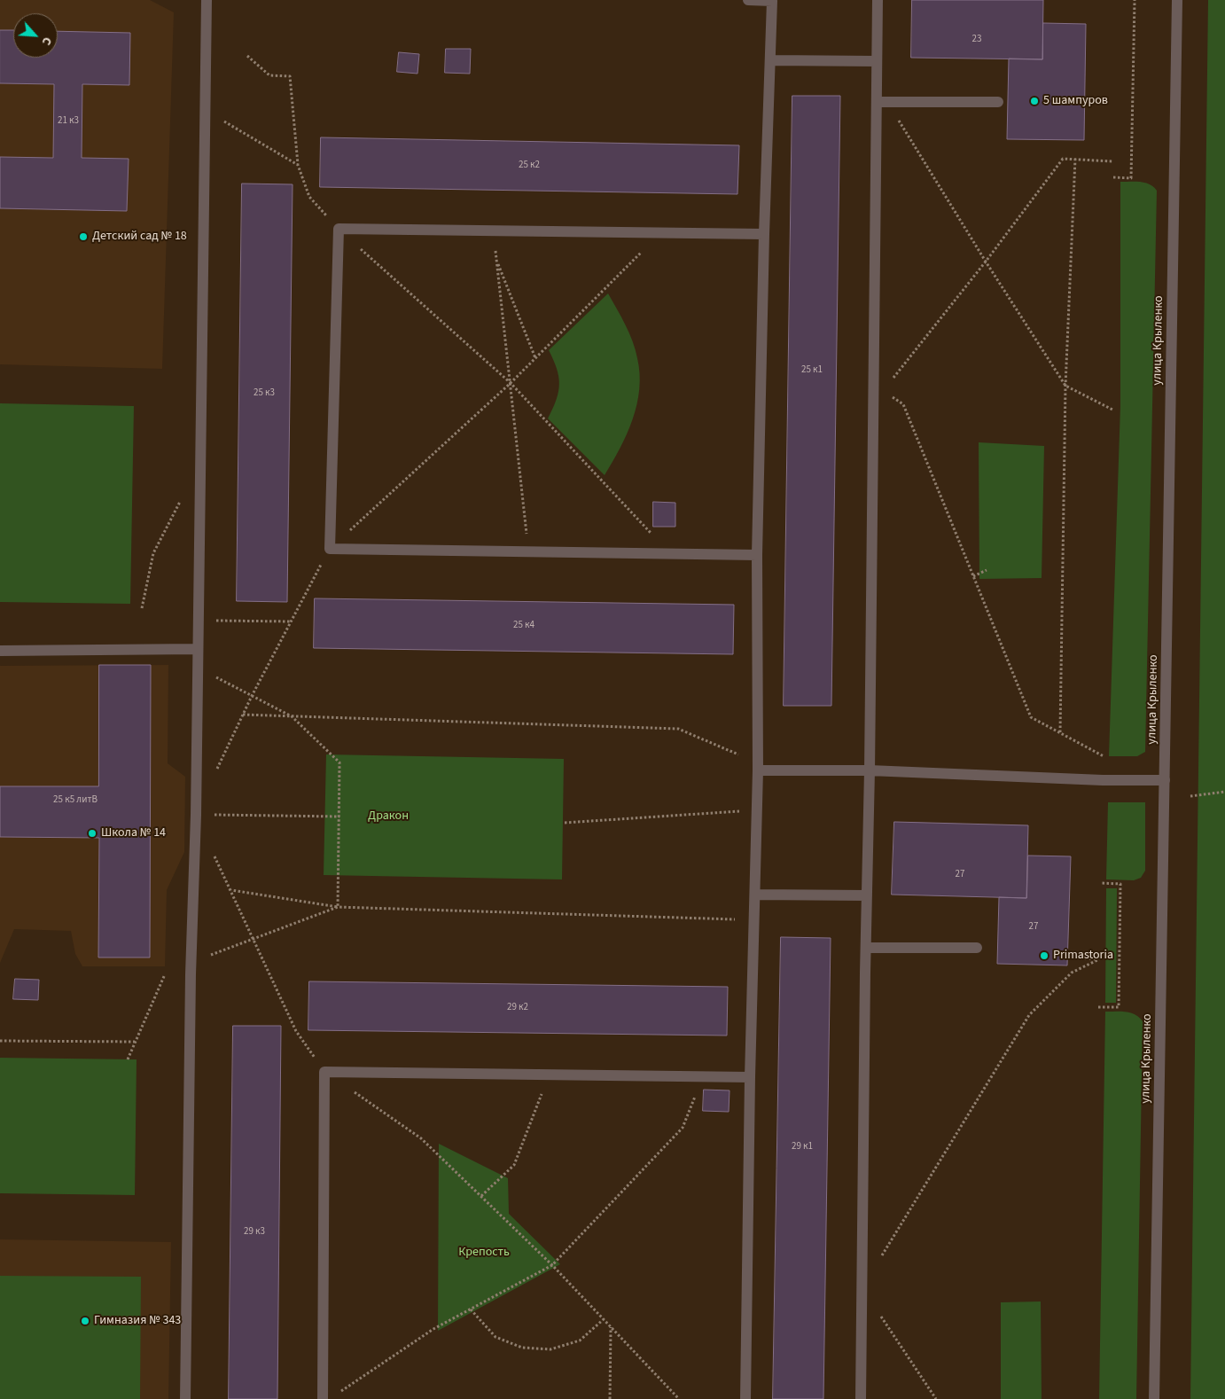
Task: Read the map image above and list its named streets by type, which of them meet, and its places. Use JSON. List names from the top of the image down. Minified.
{"streets":{"street":["улица Крыленко"]},"parks":["Дракон","Крепость"],"places":["5 шампуров","Детский сад № 18","Школа № 14","Primastoria","Гимназия № 343"],"house_numbers":["23","21 к3","25 к2","25 к1","25 к3","25 к4","25 к5 литВ","27","27","29 к2","29 к1","29 к3"],"north":"bottom right"}
